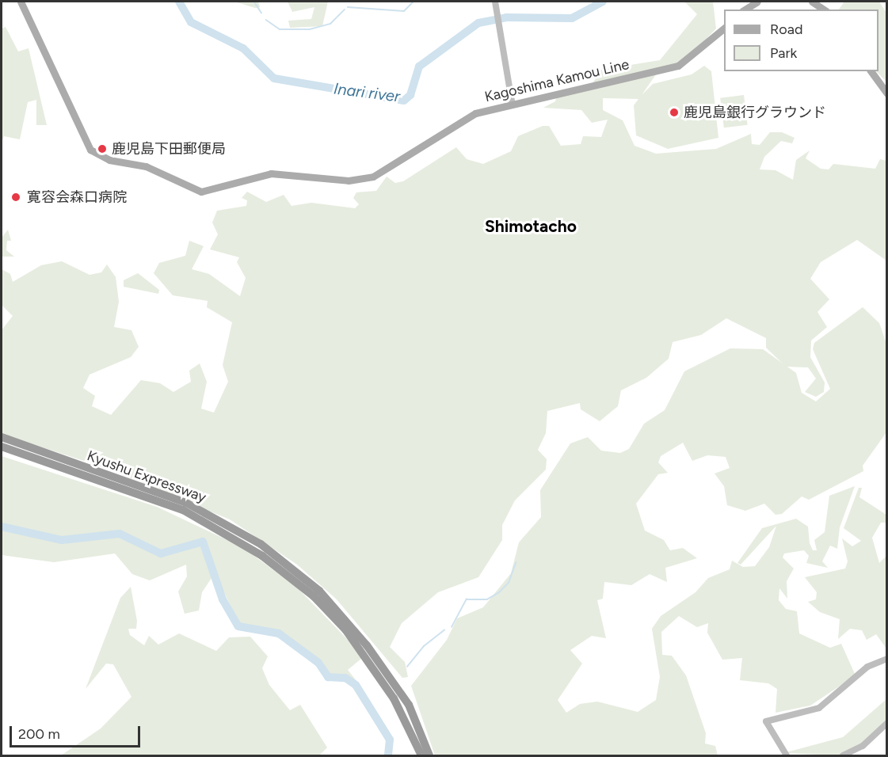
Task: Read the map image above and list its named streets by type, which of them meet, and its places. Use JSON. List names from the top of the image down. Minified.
{"streets":{"highway":["Kyushu Expressway"],"main road":["Kagoshima Kamou Line"]},"districts":["Shimotacho"],"water":["Inari river"],"places":["鹿児島銀行グラウンド","鹿児島下田郵便局","寛容会森口病院"],"legend":["Road","Park"],"scale_bar":"200 m"}
